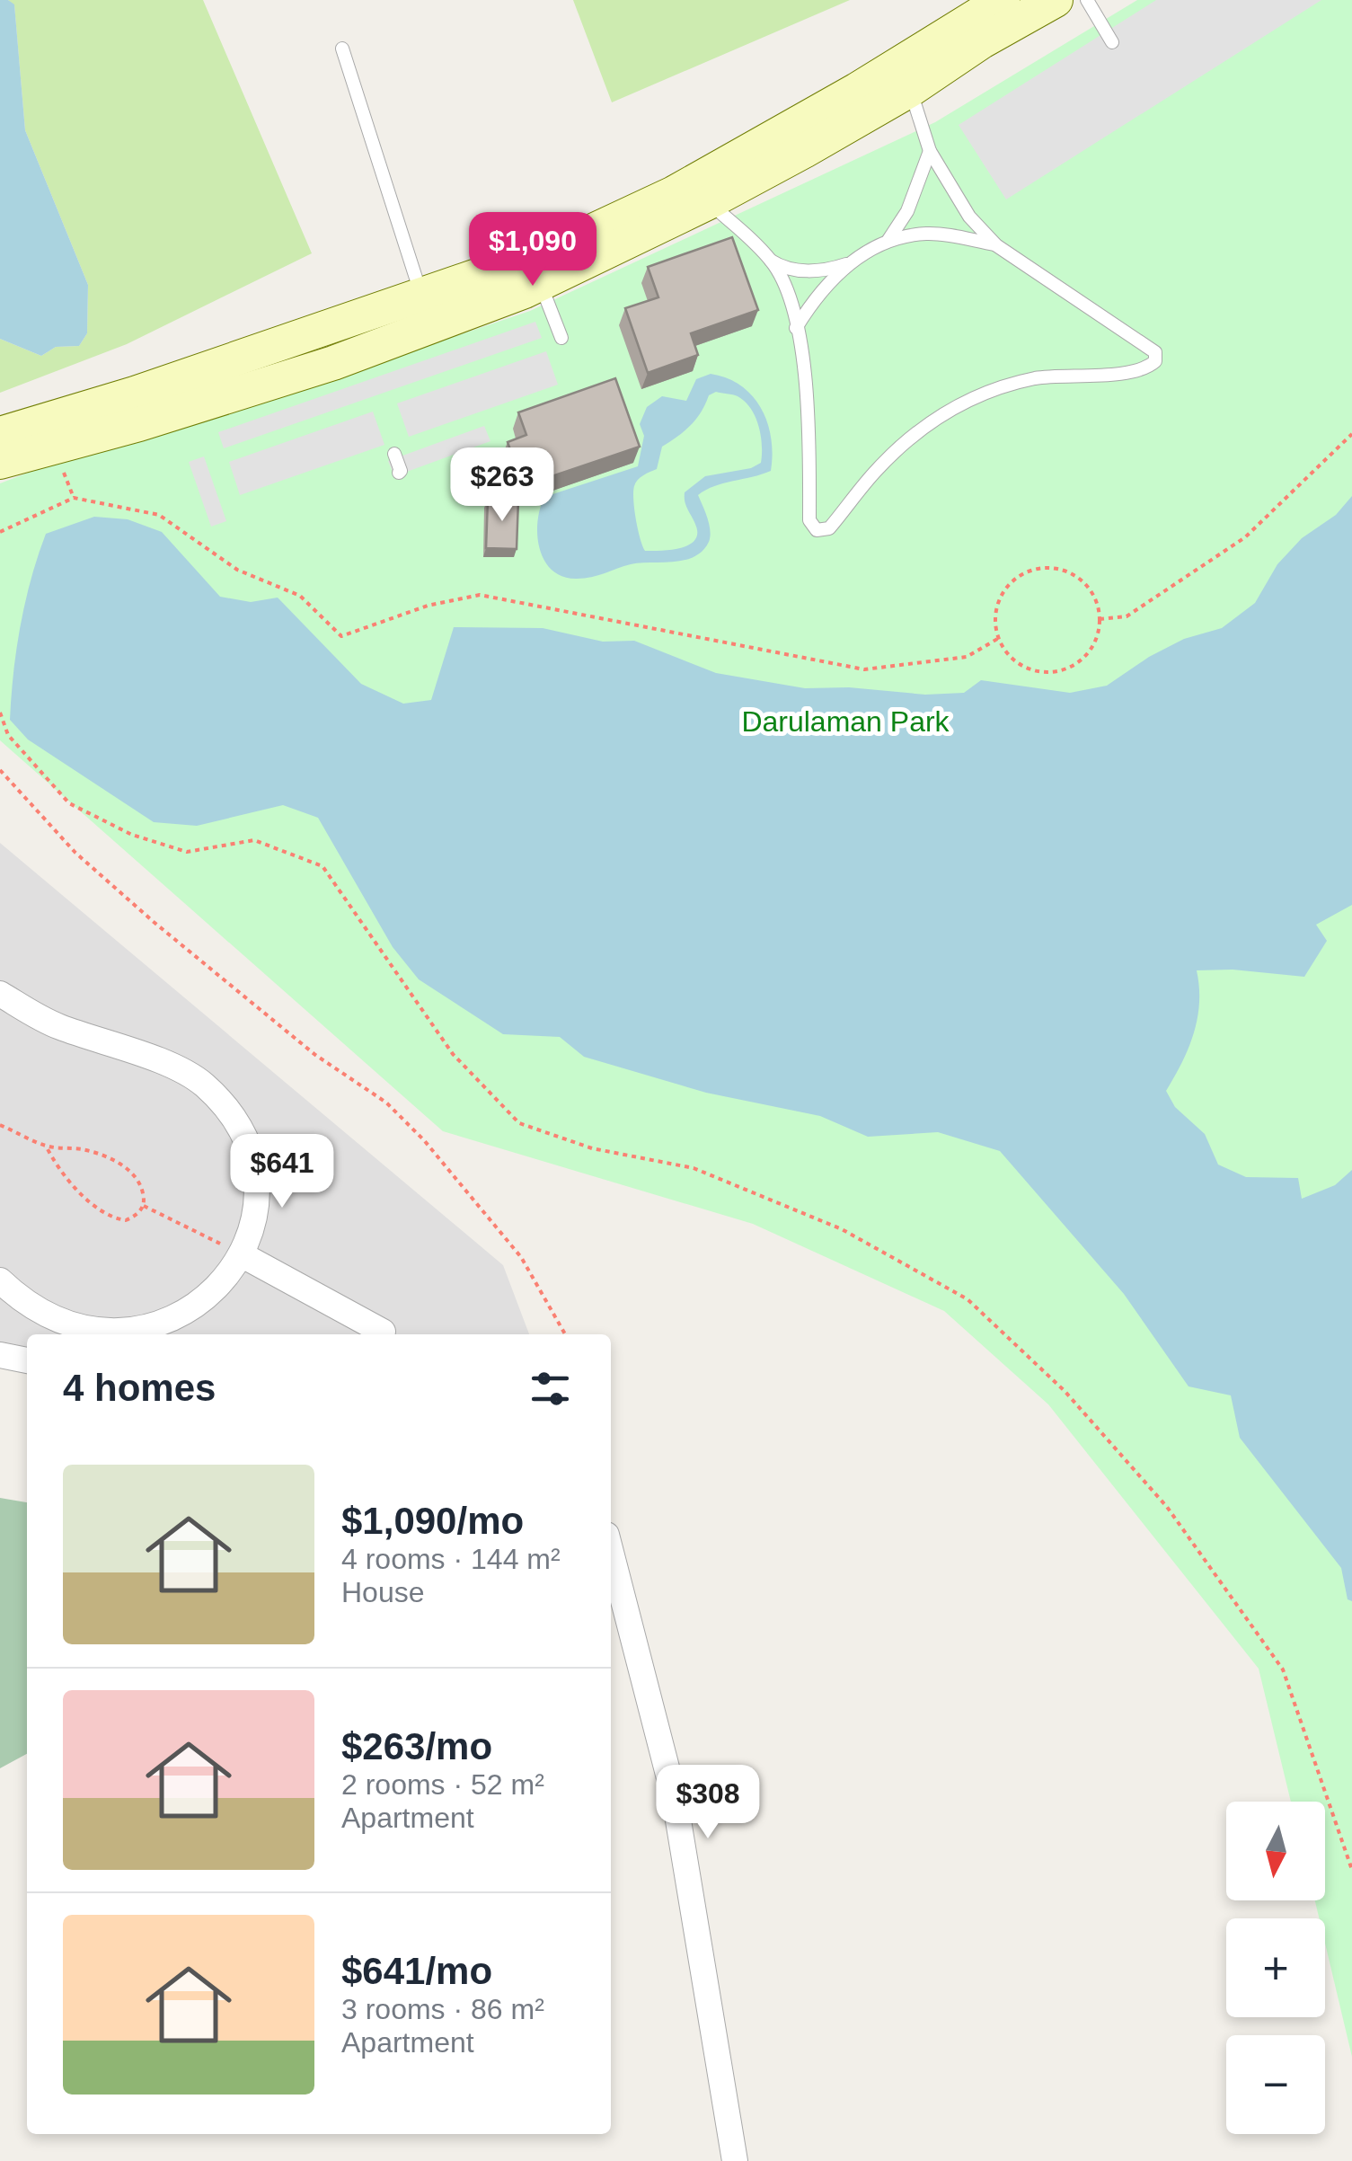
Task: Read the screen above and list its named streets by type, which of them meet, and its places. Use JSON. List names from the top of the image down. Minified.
{"parks":["Darulaman Park"],"north":"bottom","page":{"price":["$1,090","$263","$641","$308"],"heading":"4 homes","list":[{"name":"$1,090/mo","note":"4 rooms · 144 m² · House"},{"name":"$263/mo","note":"2 rooms · 52 m² · Apartment"},{"name":"$641/mo","note":"3 rooms · 86 m² · Apartment"}],"map_buttons":["+","−"]}}
